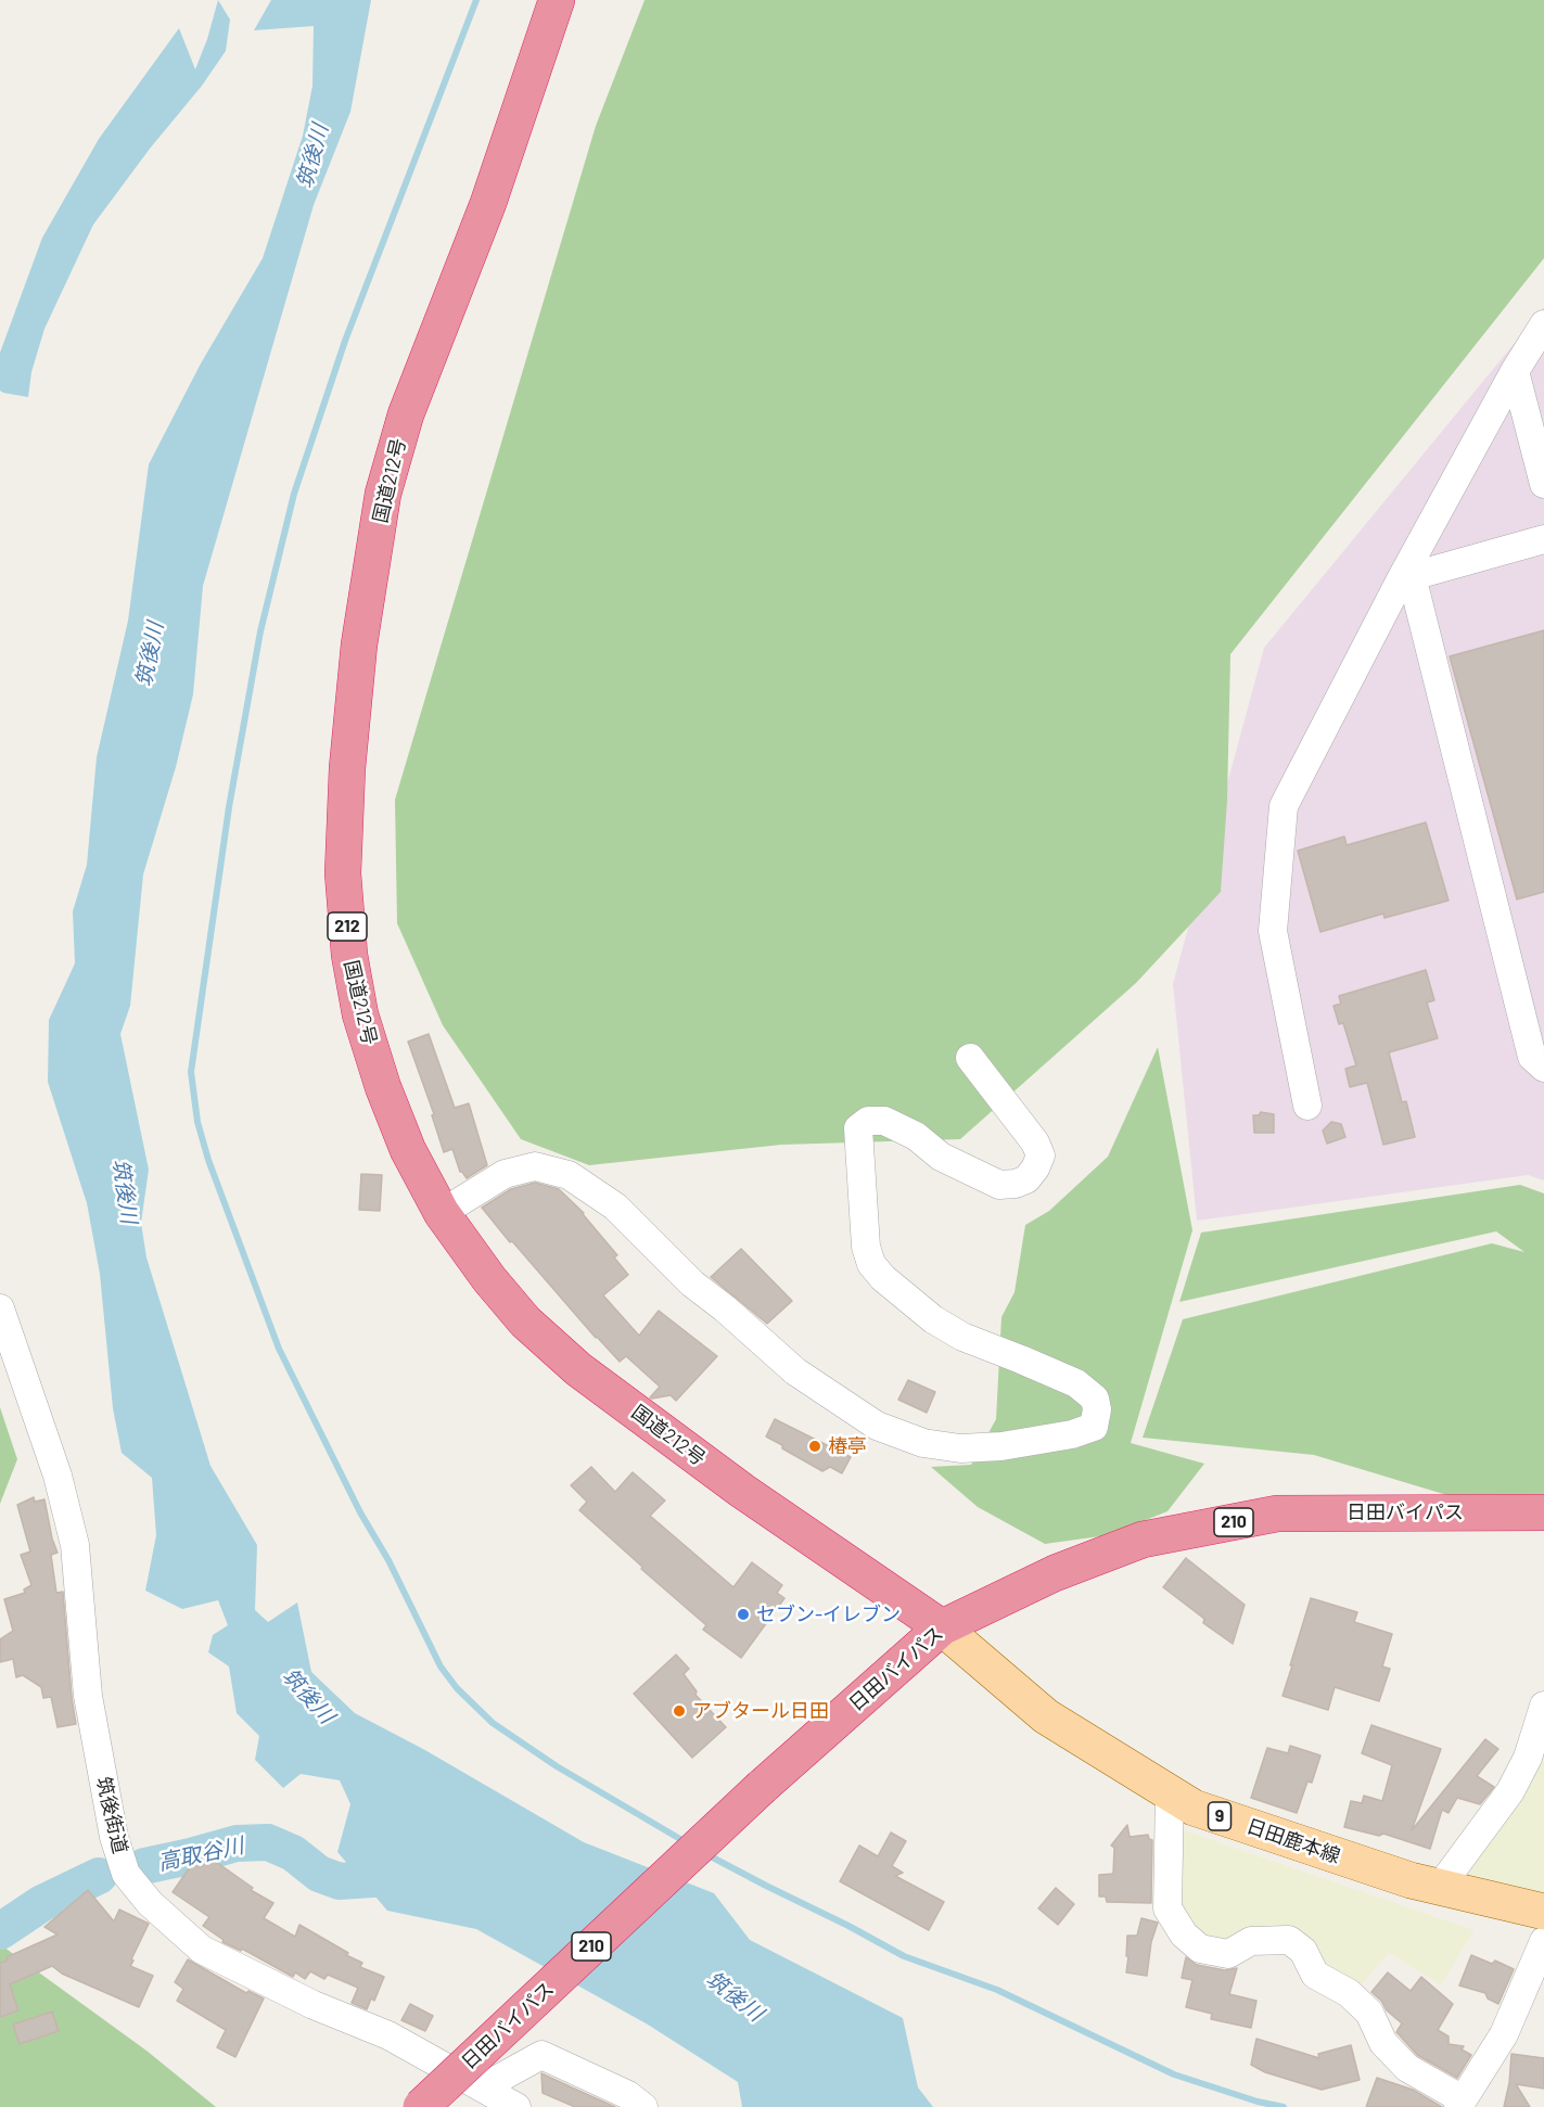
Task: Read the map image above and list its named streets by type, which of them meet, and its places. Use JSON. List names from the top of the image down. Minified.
{"streets":{"highway":["国道212号","212","日田バイパス","210"],"main road":["9","日田鹿本線"],"street":["筑後街道"]},"crossings":[["国道212号","日田バイパス"],["国道212号","日田鹿本線"],["日田バイパス","日田鹿本線"]],"water":["筑後川","高取谷川"],"places":["椿亭","セブン-イレブン","アブタール日田"]}
